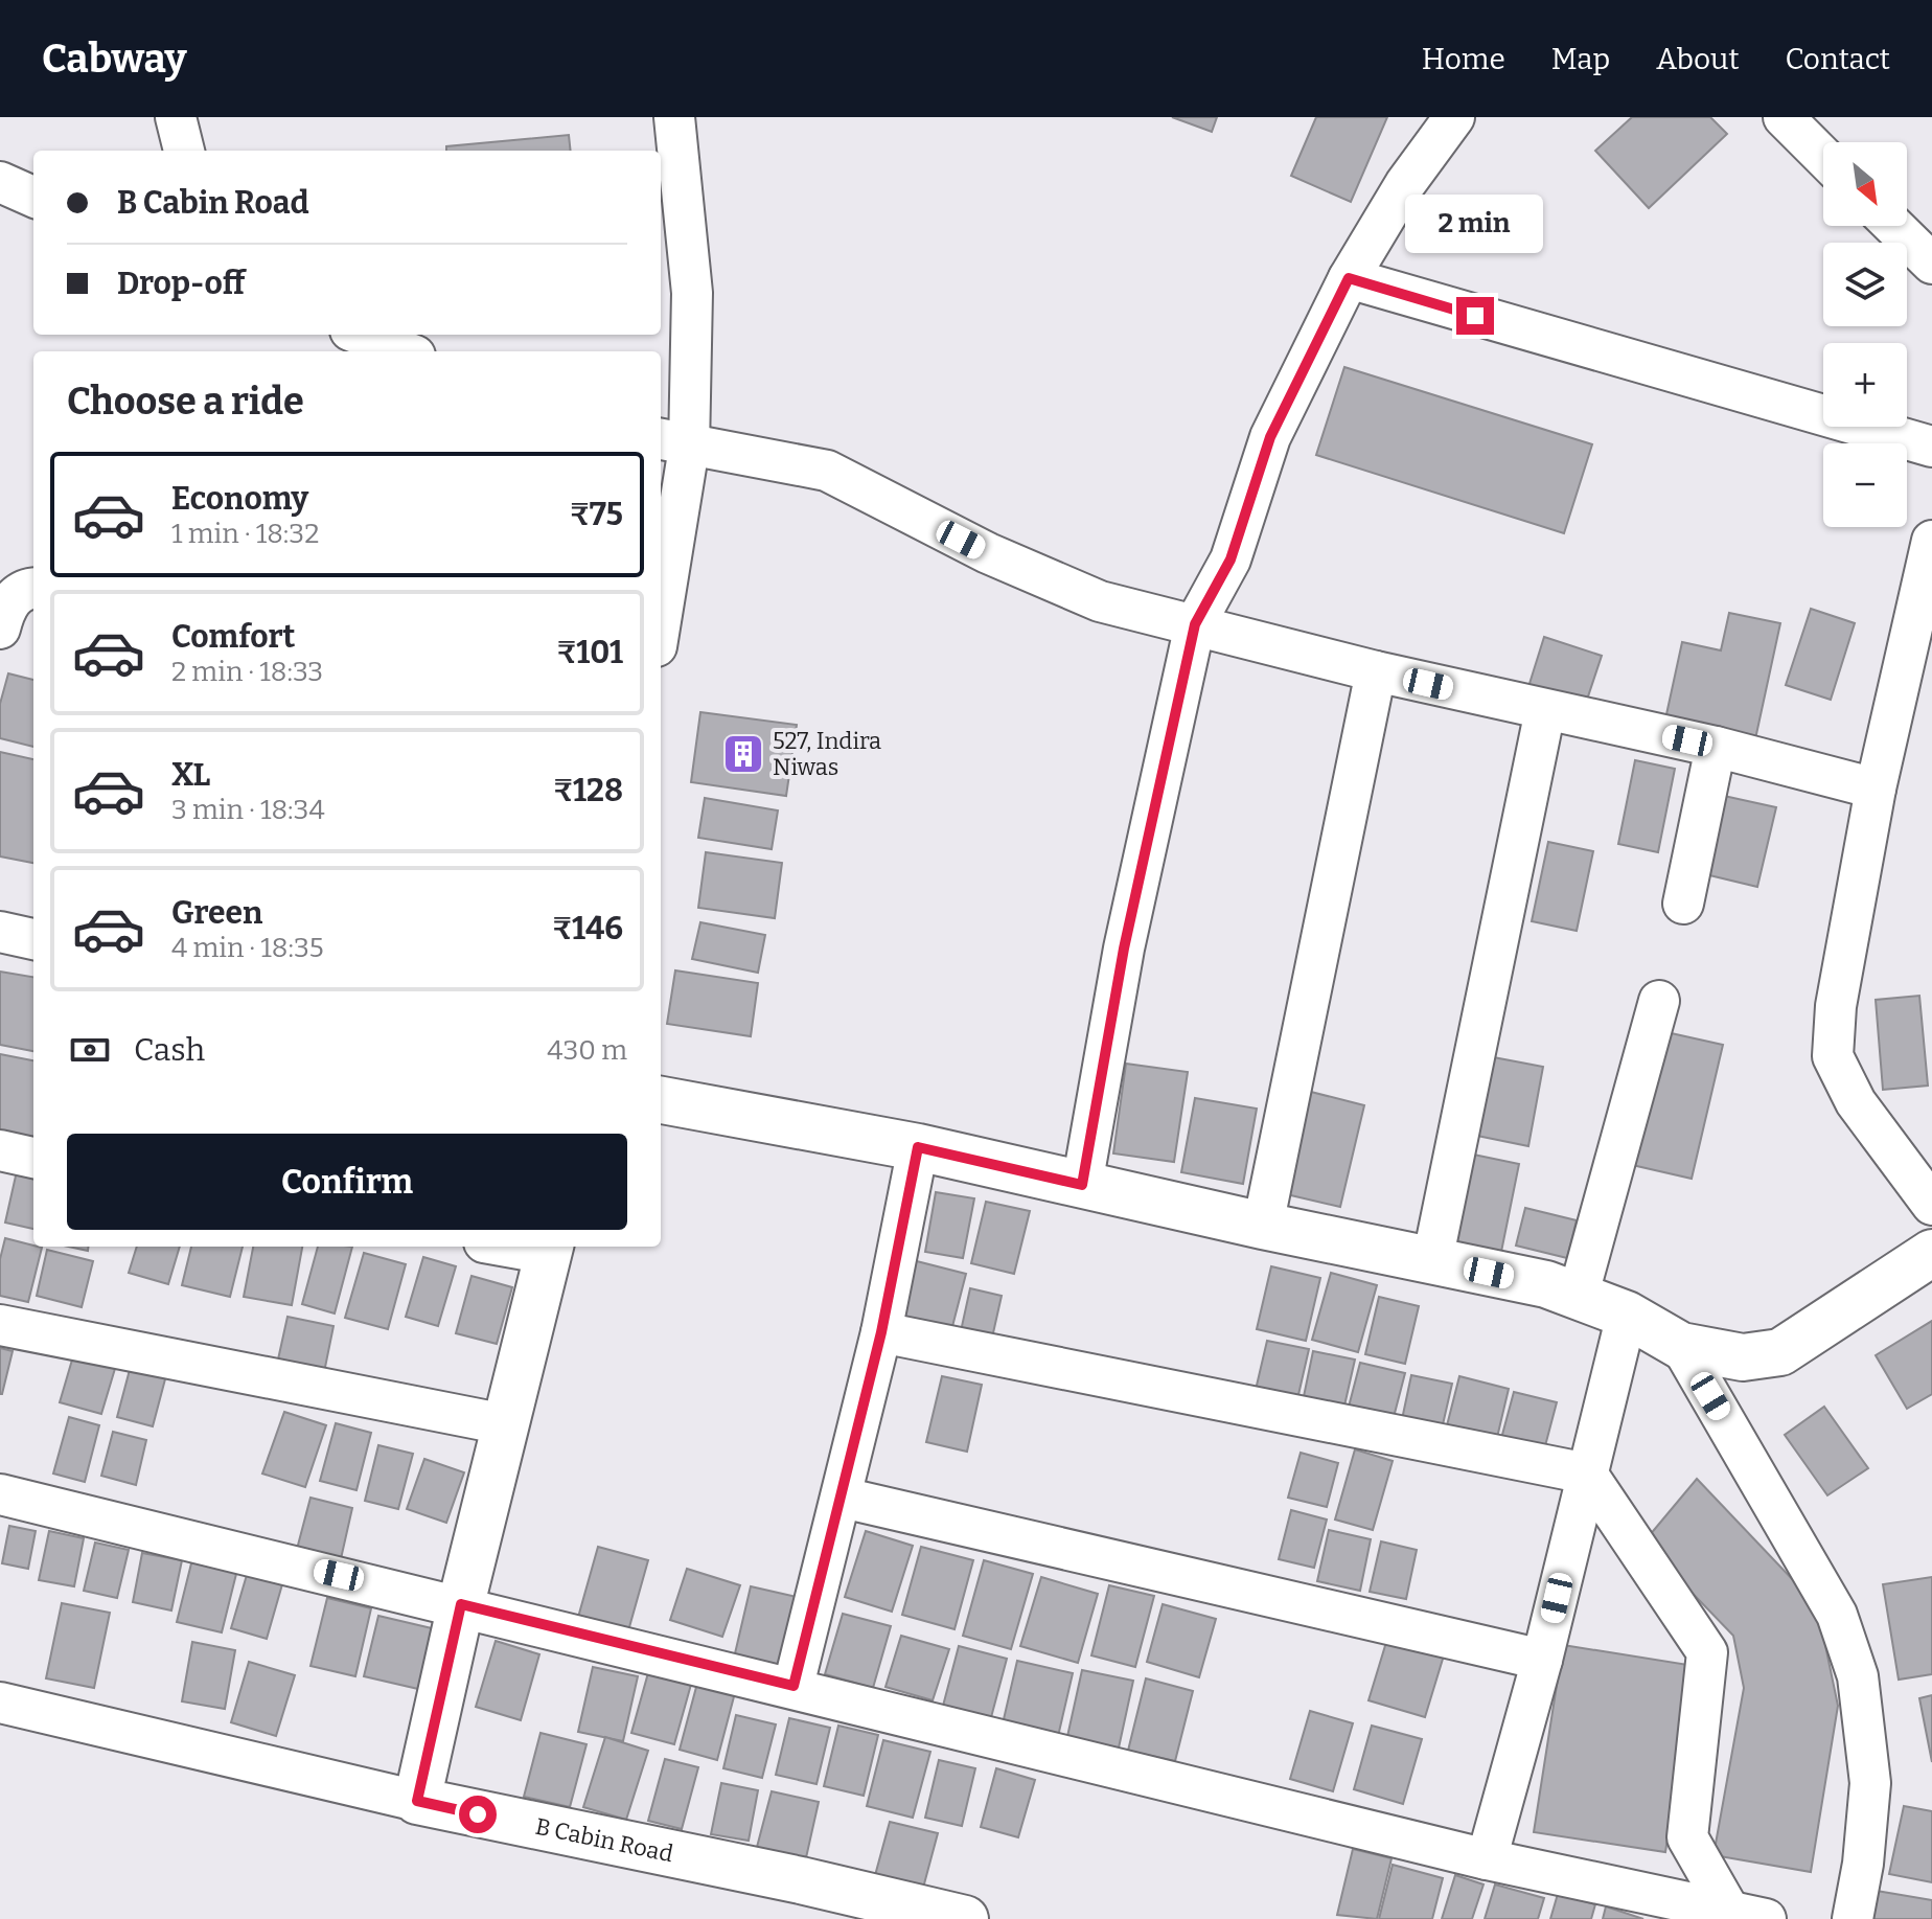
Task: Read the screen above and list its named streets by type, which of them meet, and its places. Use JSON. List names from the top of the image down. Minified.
{"streets":{"street":["B Cabin Road"]},"places":{"building":["527, Indira Niwas"]},"north":"bottom right","page":{"header":"Cabway","nav":["Home","Map","About","Contact"],"map_buttons":["+","−"],"banner":["B Cabin Road","Drop-off"],"bubble":"2 min","heading":"Choose a ride","list":[{"name":"Economy","note":"1 min · 18:32","value":"₹75"},{"name":"Comfort","note":"2 min · 18:33","value":"₹101"},{"name":"XL","note":"3 min · 18:34","value":"₹128"},{"name":"Green","note":"4 min · 18:35","value":"₹146"}],"pay":["Cash","430 m"],"buttons":"Confirm"}}
